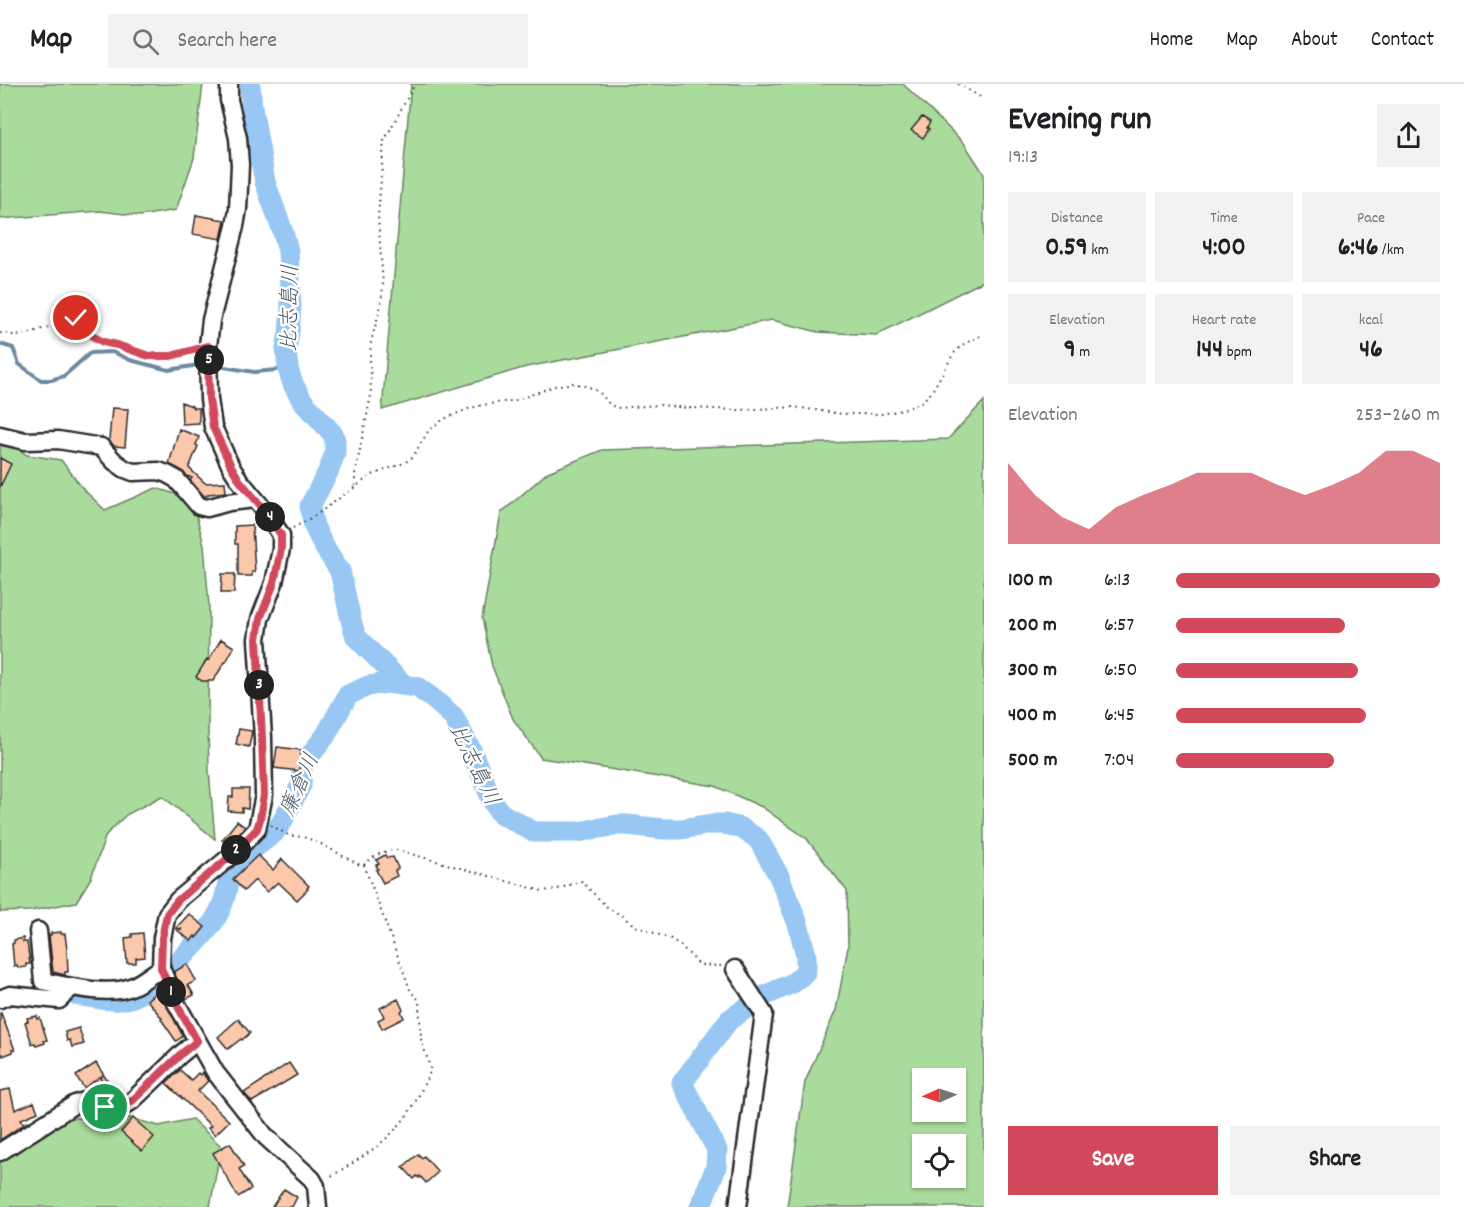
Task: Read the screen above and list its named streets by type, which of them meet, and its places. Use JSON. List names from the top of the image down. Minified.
{"water":["比志島川","廉倉川"],"north":"left","page":{"header":"Map","search":"Search here","nav":["Home","Map","About","Contact"],"heading":["Evening run","19:13"],"stats":[["Distance","0.59 km"],["Time","4:00"],["Pace","6:46 /km"],["Elevation","9 m"],["Heart rate","144 bpm"],["kcal","46"]],"pins":["5","4","3","2","1"],"chart":["Elevation","253–260 m"],"list":[{"name":"100 m","note":"6:13"},{"name":"200 m","note":"6:57"},{"name":"300 m","note":"6:50"},{"name":"400 m","note":"6:45"},{"name":"500 m","note":"7:04"}],"buttons":["Save","Share"]}}
